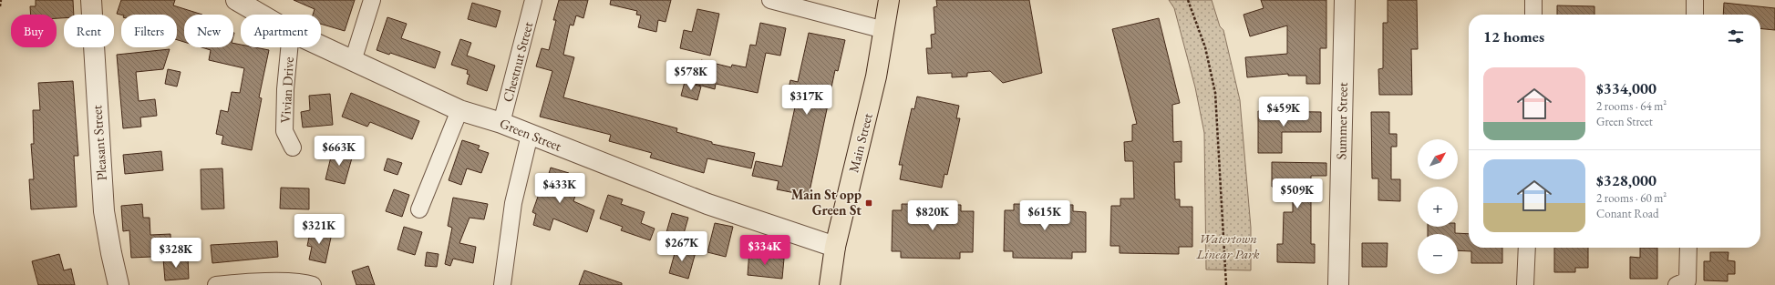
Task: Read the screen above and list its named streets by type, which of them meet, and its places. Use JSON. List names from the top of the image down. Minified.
{"streets":{"main road":["Main Street"],"street":["Chestnut Street","Vivian Drive","Summer Street","Green Street","Pleasant Street"]},"crossings":[["Chestnut Street","Green Street"],["Green Street","Main Street"]],"parks":["Watertown Linear Park"],"places":{"transit":["Main St opp Green St"]},"north":"top right","page":{"chip":["Buy","Rent","Filters","New","Apartment"],"heading":"12 homes","list":[{"name":"$334,000","note":"2 rooms · 64 m² · Green Street"},{"name":"$328,000","note":"2 rooms · 60 m² · Conant Road"}],"price":["$578K","$317K","$459K","$663K","$433K","$509K","$820K","$615K","$321K","$267K","$334K","$328K"],"map_buttons":["+","−"]}}
